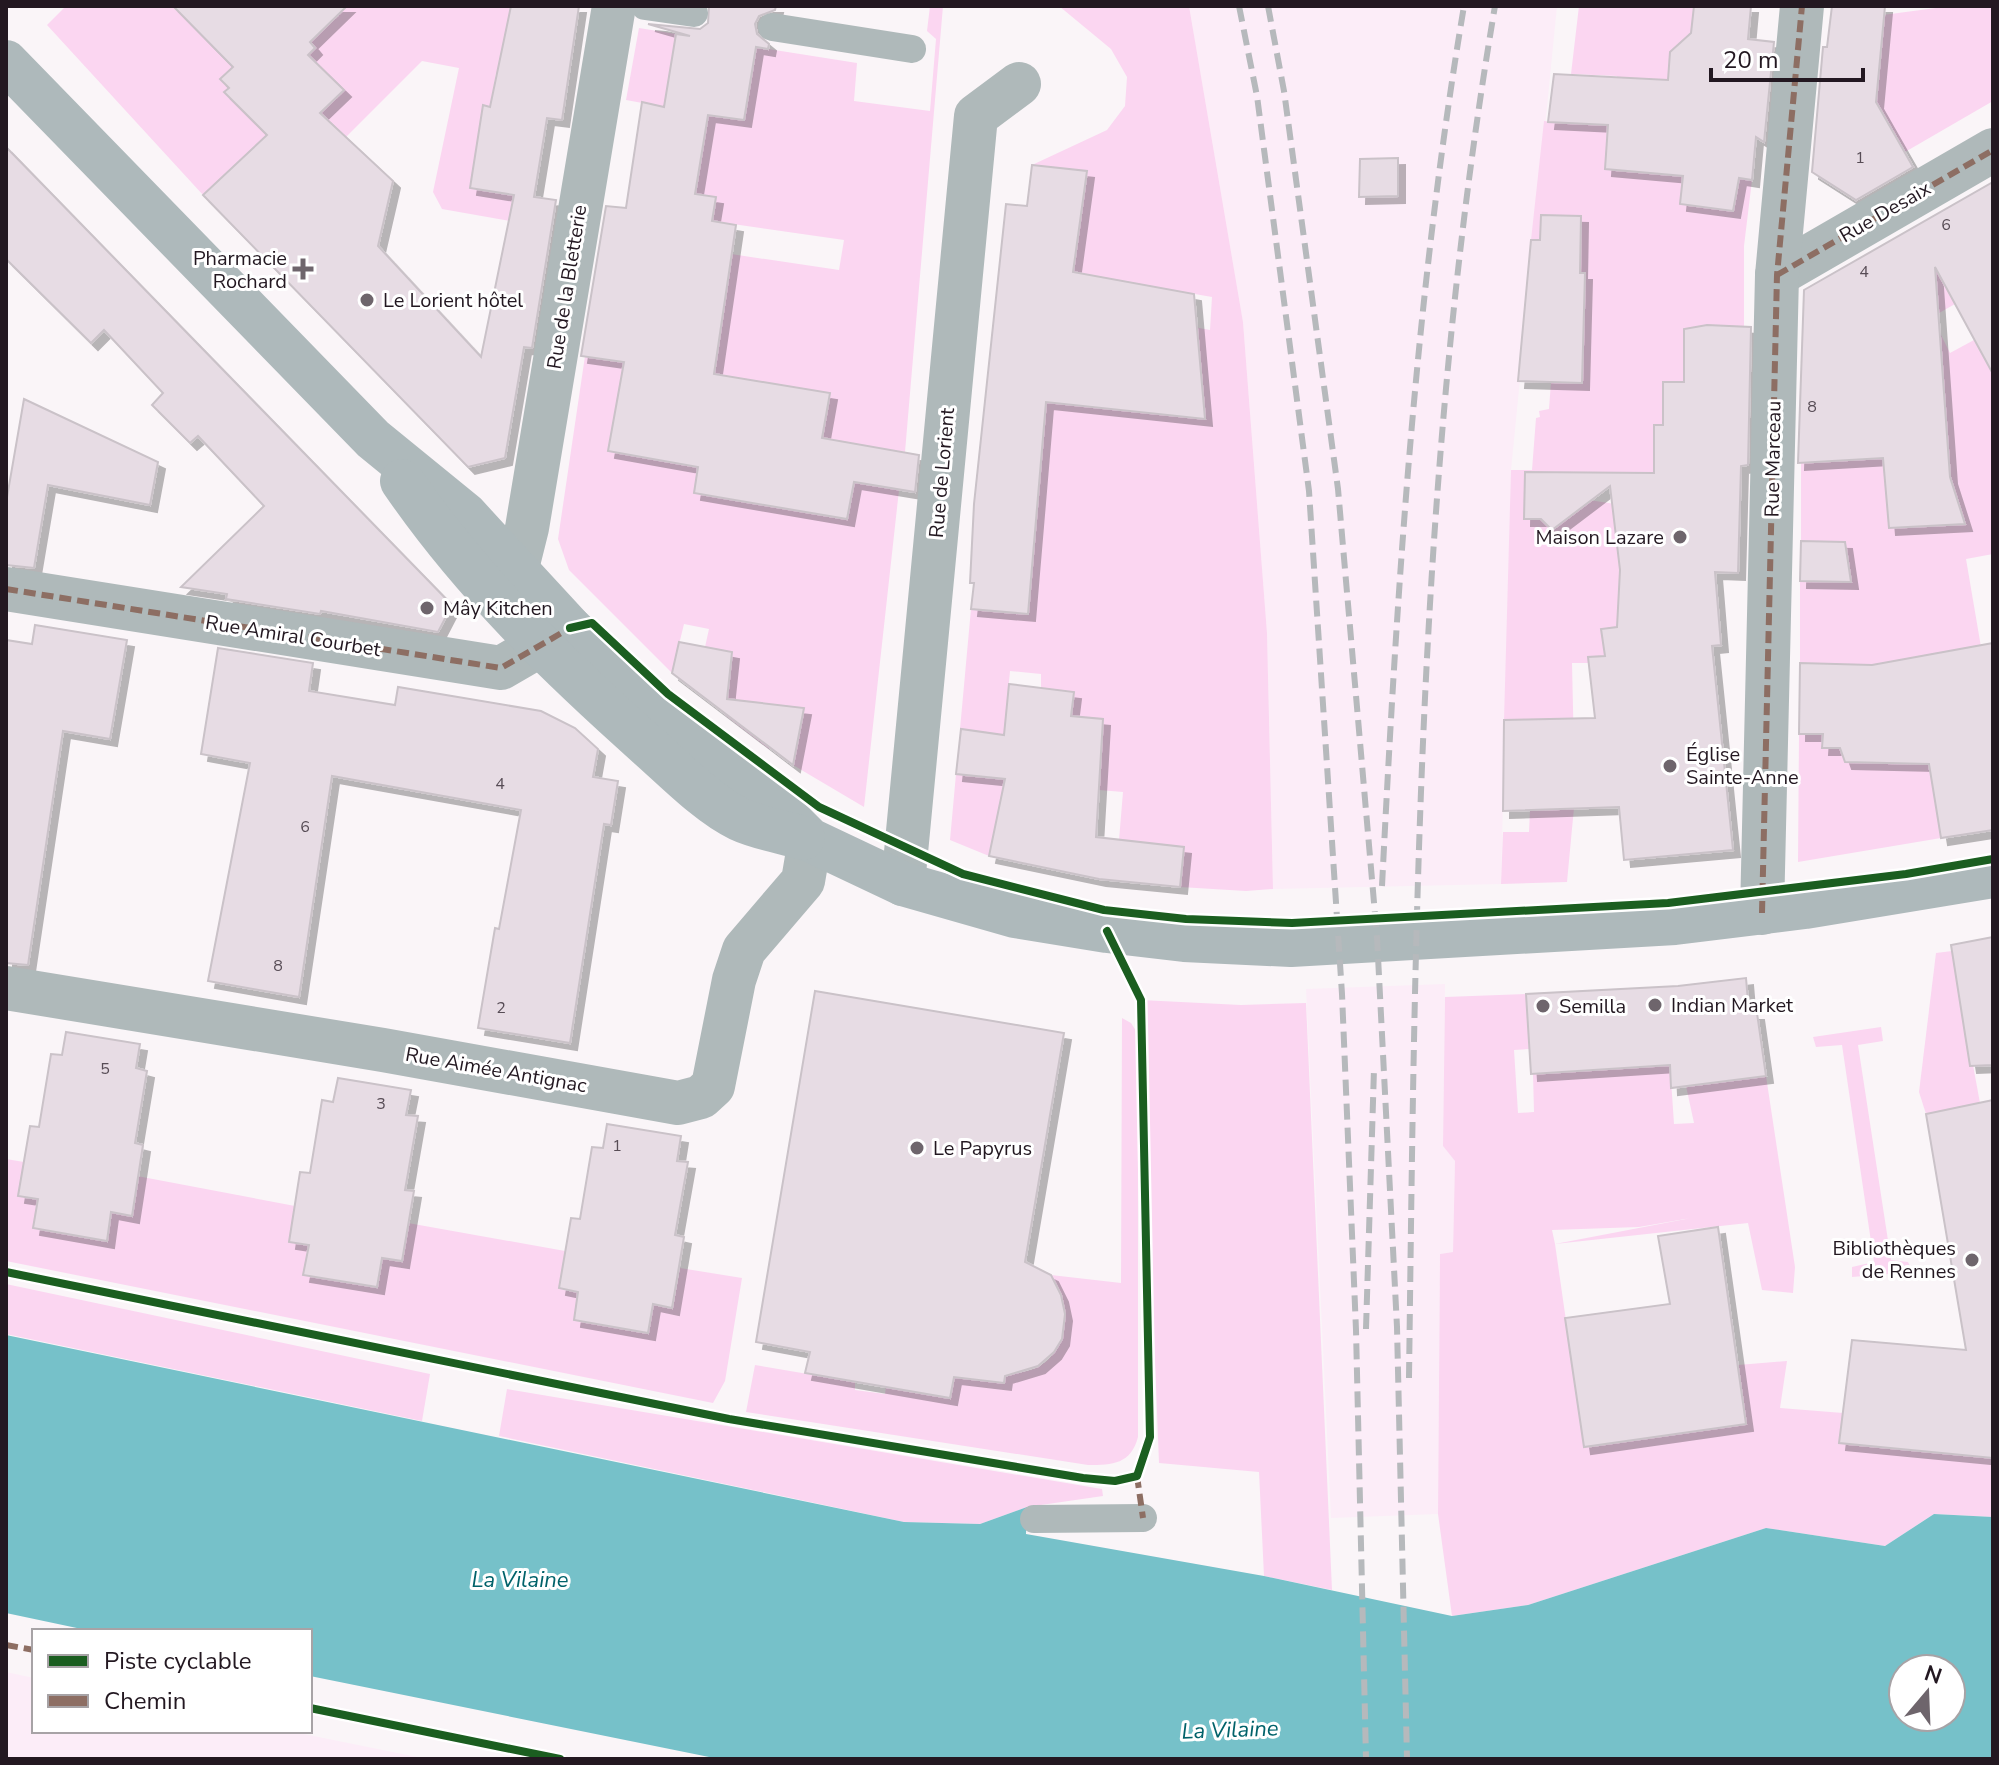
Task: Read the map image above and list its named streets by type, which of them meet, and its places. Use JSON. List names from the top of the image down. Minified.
{"streets":{"street":["Rue Desaix","Rue de la Bletterie","Rue Marceau","Rue de Lorient","Rue Amiral Courbet","Rue Aimée Antignac"]},"crossings":[["Rue Desaix","Rue Marceau"]],"water":["La Vilaine"],"places":{"health":["Pharmacie Rochard"],"other":["Le Lorient hôtel","Maison Lazare","Mây Kitchen","Église Sainte-Anne","Indian Market","Semilla","Le Papyrus","Bibliothèques de Rennes"]},"house_numbers":["1","6","4","8","4","6","8","2","5","3","1"],"legend":["Piste cyclable","Chemin"],"scale_bar":"20 m","north":"top"}
